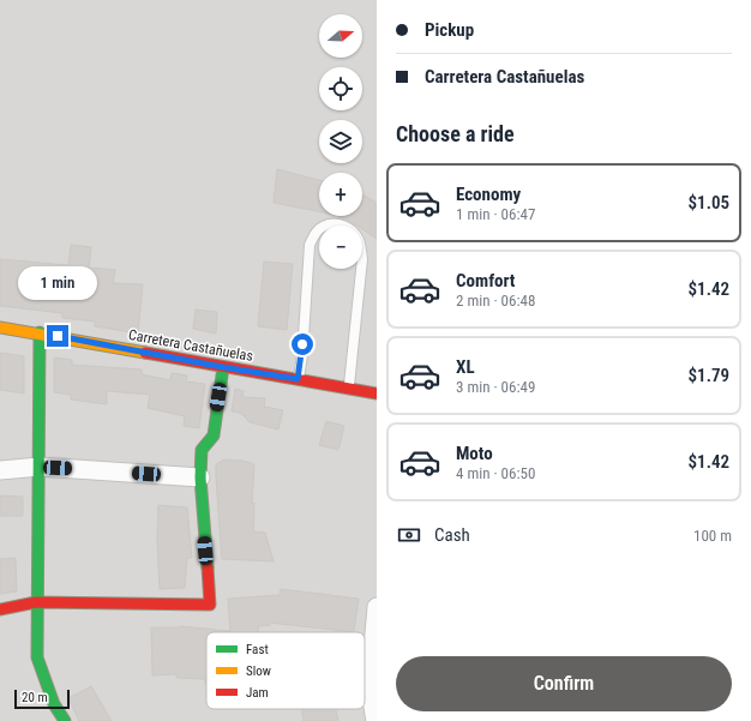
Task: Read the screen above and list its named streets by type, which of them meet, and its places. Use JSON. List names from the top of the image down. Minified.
{"streets":{"street":["Carretera Castañuelas"]},"legend":["Fast","Slow","Jam"],"scale_bar":"20 m","north":"right","page":{"banner":["Pickup","Carretera Castañuelas"],"map_buttons":["+","−"],"heading":"Choose a ride","list":[{"name":"Economy","note":"1 min · 06:47","value":"$1.05"},{"name":"Comfort","note":"2 min · 06:48","value":"$1.42"},{"name":"XL","note":"3 min · 06:49","value":"$1.79"},{"name":"Moto","note":"4 min · 06:50","value":"$1.42"}],"bubble":"1 min","pay":["Cash","100 m"],"buttons":"Confirm","scale":"20 m"}}
